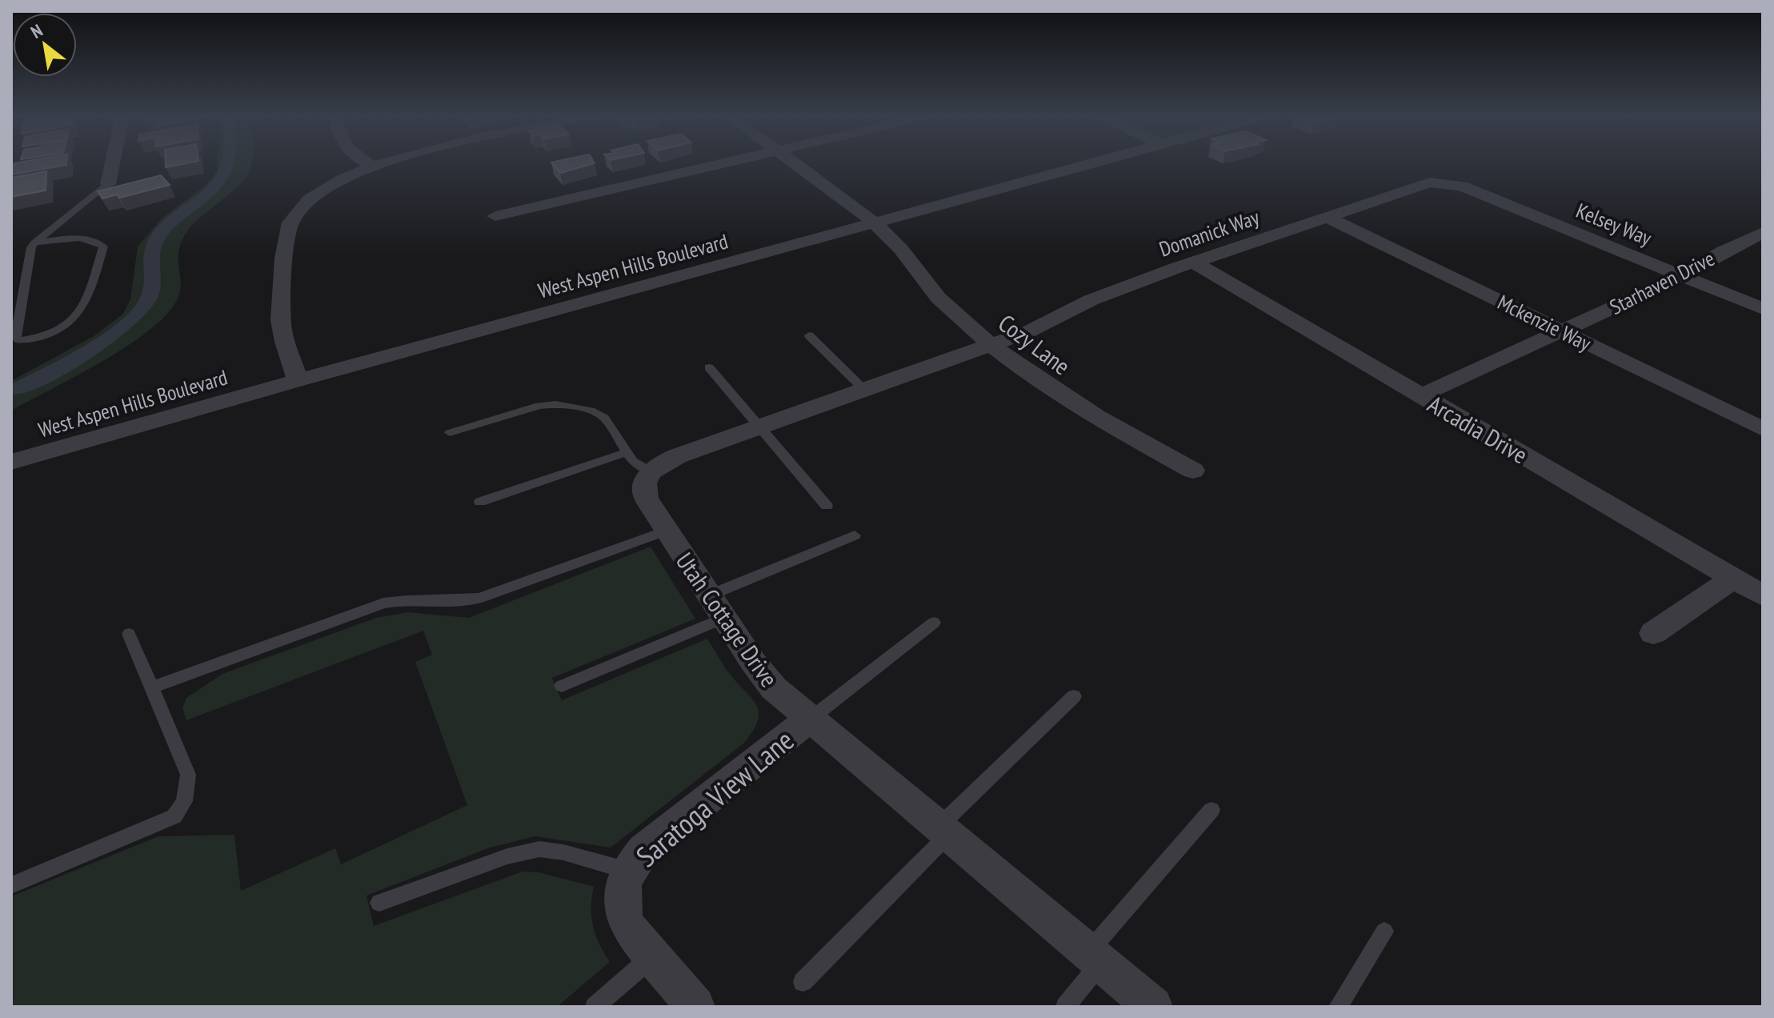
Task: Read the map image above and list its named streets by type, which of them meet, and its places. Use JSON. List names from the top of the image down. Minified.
{"streets":{"street":["Kelsey Way","Domanick Way","West Aspen Hills Boulevard","Starhaven Drive","Mckenzie Way","Cozy Lane","Arcadia Drive","Utah Cottage Drive","Saratoga View Lane"]},"crossings":[["Kelsey Way","Domanick Way"],["Kelsey Way","Starhaven Drive"],["Domanick Way","Mckenzie Way"],["Domanick Way","Cozy Lane"],["Domanick Way","Arcadia Drive"],["West Aspen Hills Boulevard","Cozy Lane"],["Starhaven Drive","Mckenzie Way"],["Starhaven Drive","Arcadia Drive"],["Utah Cottage Drive","Saratoga View Lane"]],"north":"top left"}
